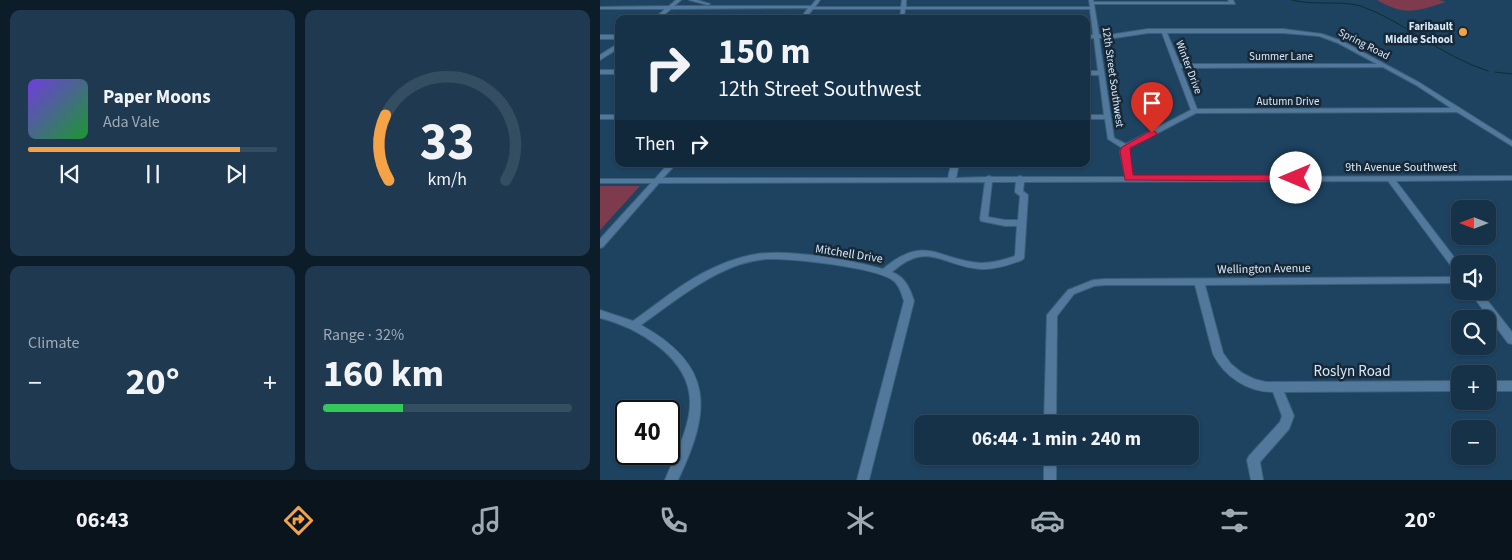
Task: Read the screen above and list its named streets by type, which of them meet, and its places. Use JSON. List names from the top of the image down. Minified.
{"streets":{"street":["Spring Road","Summer Lane","Winter Drive","12th Street Southwest","Autumn Drive","9th Avenue Southwest","Mitchell Drive","Wellington Avenue","Roslyn Road"]},"crossings":[["Spring Road","Summer Lane"],["Spring Road","Winter Drive"],["Spring Road","12th Street Southwest"],["Spring Road","Autumn Drive"],["Summer Lane","Winter Drive"],["Winter Drive","Autumn Drive"],["12th Street Southwest","Autumn Drive"],["Wellington Avenue","Roslyn Road"]],"places":["Faribault Middle School"],"north":"left","page":{"turn":["150 m","12th Street Southwest"],"song":["Paper Moons","Ada Vale"],"then":"Then","map_buttons":["+","−"],"tile":["Climate",["Range · 32%","160 km"]],"heat":["−","20°","+"],"limit":"40","trip":"06:44 · 1 min · 240 m","tabs":["06:43","20°"],"gauge":["33","km/h"]}}
